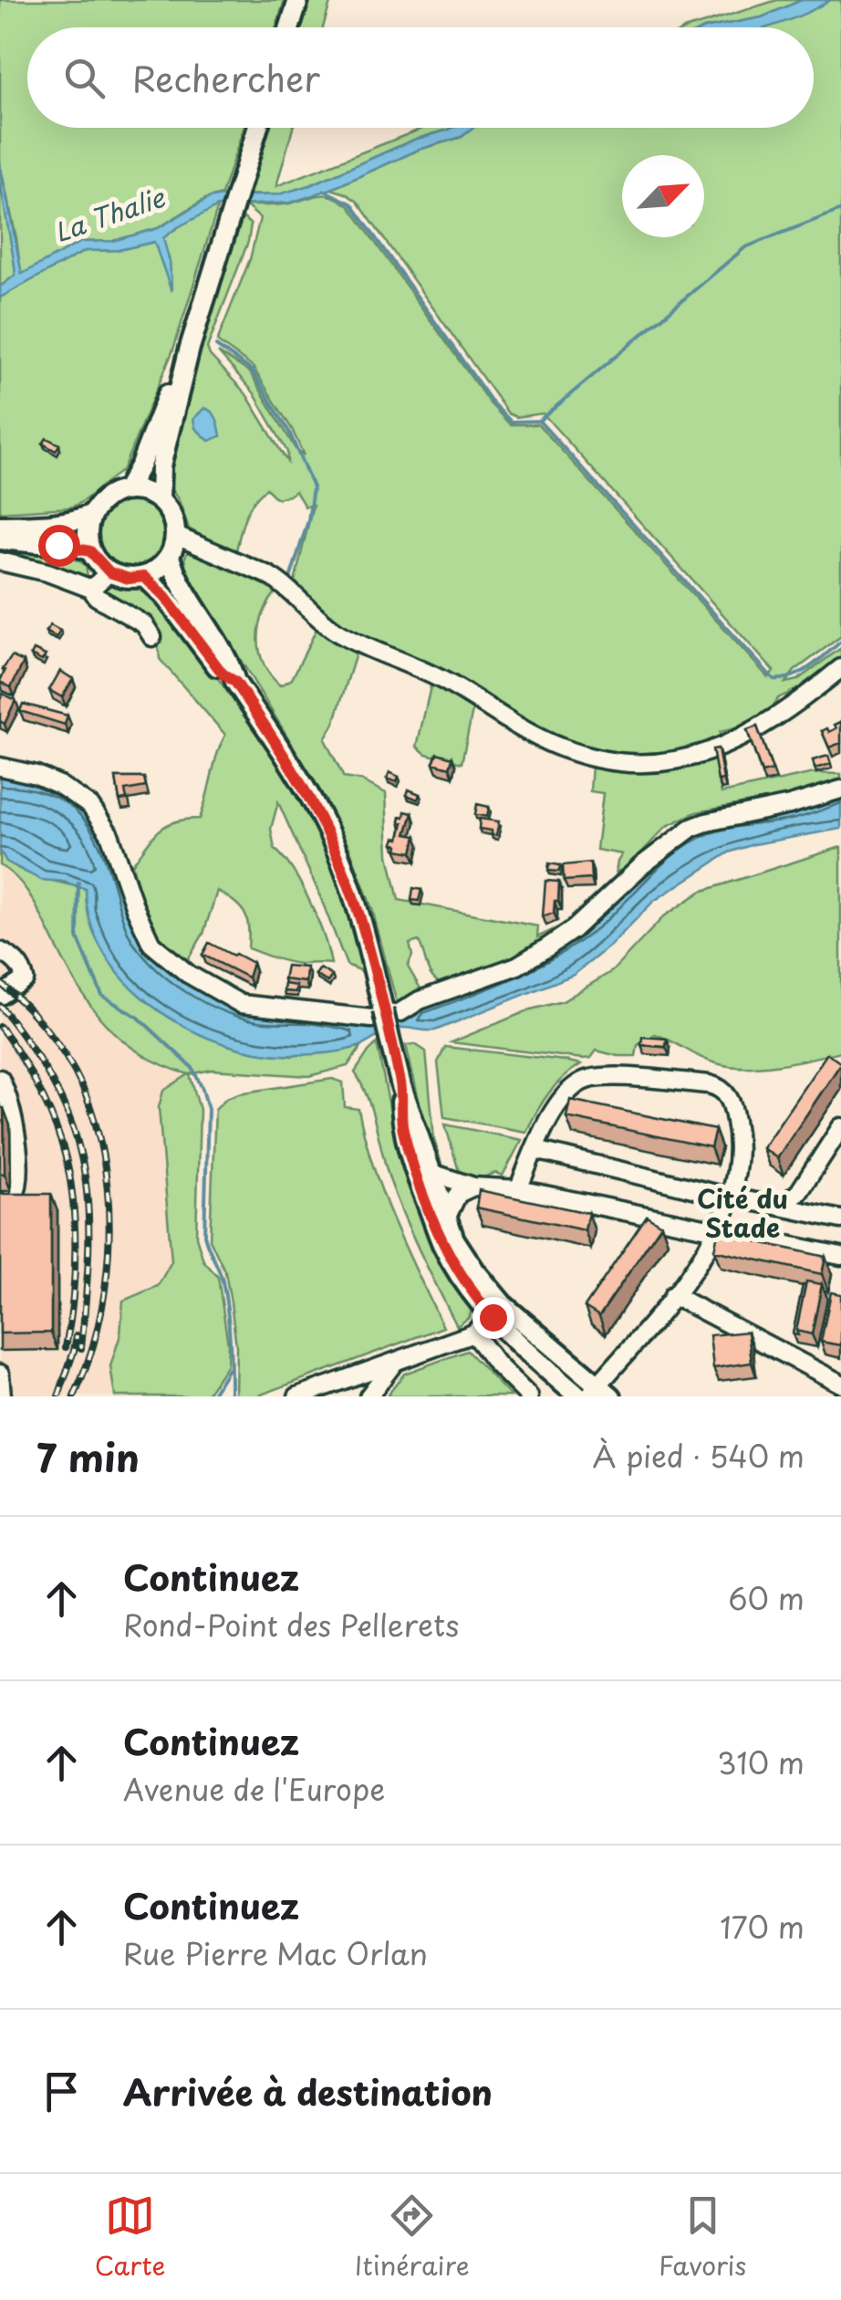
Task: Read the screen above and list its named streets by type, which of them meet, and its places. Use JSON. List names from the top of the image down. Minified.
{"districts":["Cité du Stade"],"water":["La Thalie"],"north":"top right","page":{"search":"Rechercher","heading":["7 min","À pied · 540 m"],"list":[["Continuez","Rond-Point des Pellerets","60 m"],["Continuez","Avenue de l'Europe","310 m"],["Continuez","Rue Pierre Mac Orlan","170 m"],"Arrivée à destination"],"nav":["Carte","Itinéraire","Favoris"]}}
